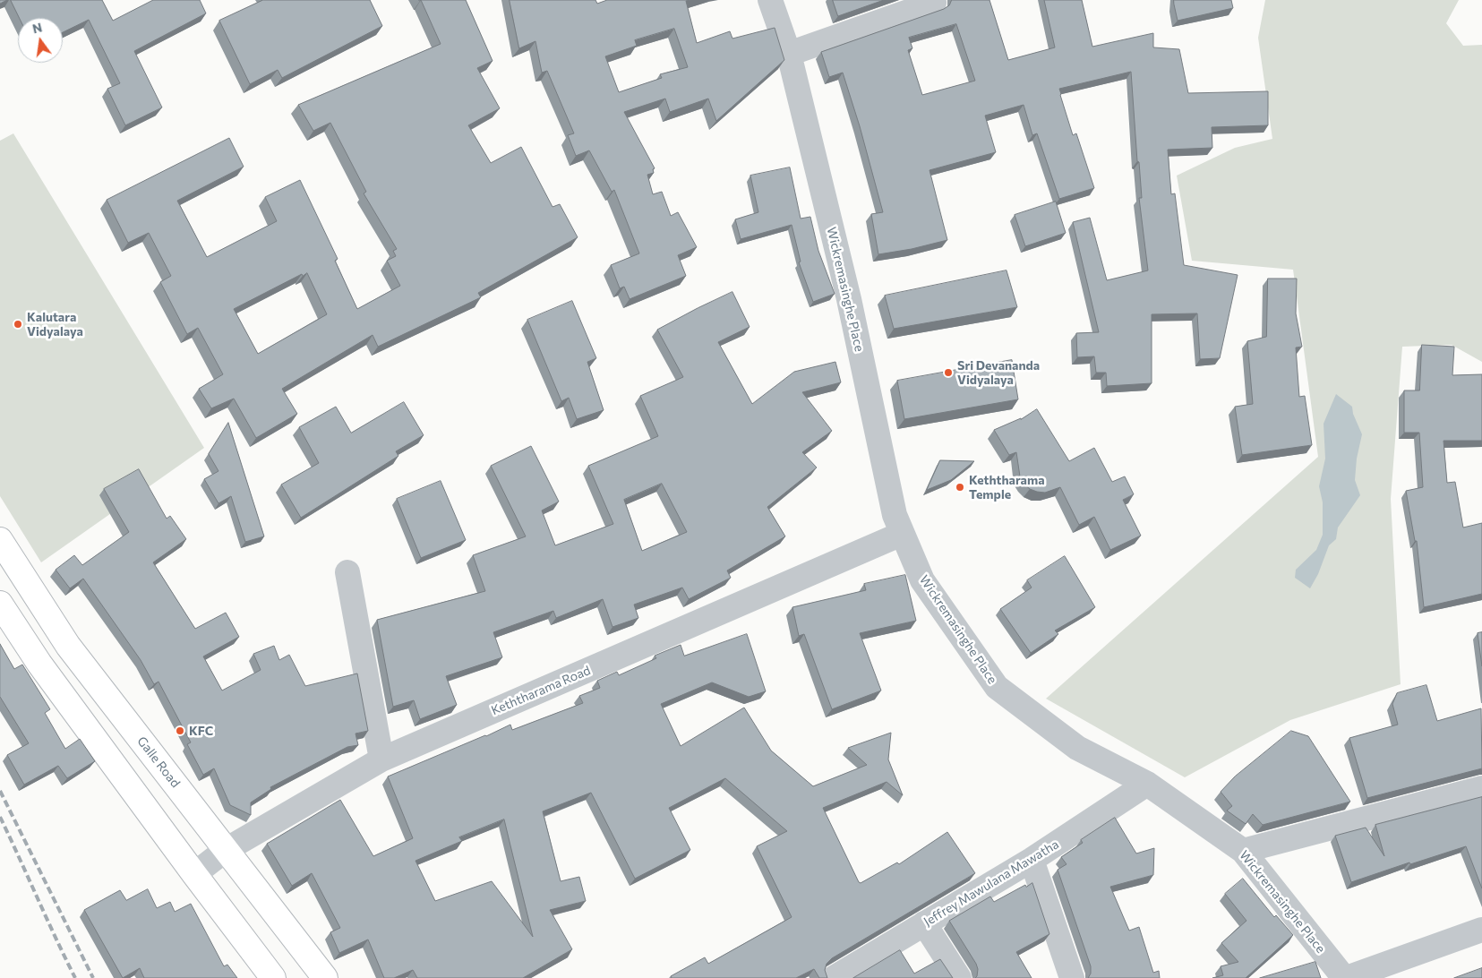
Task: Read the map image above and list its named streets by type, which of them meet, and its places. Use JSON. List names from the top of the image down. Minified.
{"streets":{"highway":["Galle Road"],"street":["Wickremasinghe Place","Keththarama Road","Jeffrey Mawulana Mawatha"]},"crossings":[["Wickremasinghe Place","Keththarama Road"],["Wickremasinghe Place","Jeffrey Mawulana Mawatha"],["Keththarama Road","Galle Road"]],"places":["Kalutara Vidyalaya","Sri Devananda Vidyalaya","Keththarama Temple","KFC"],"north":"top"}
